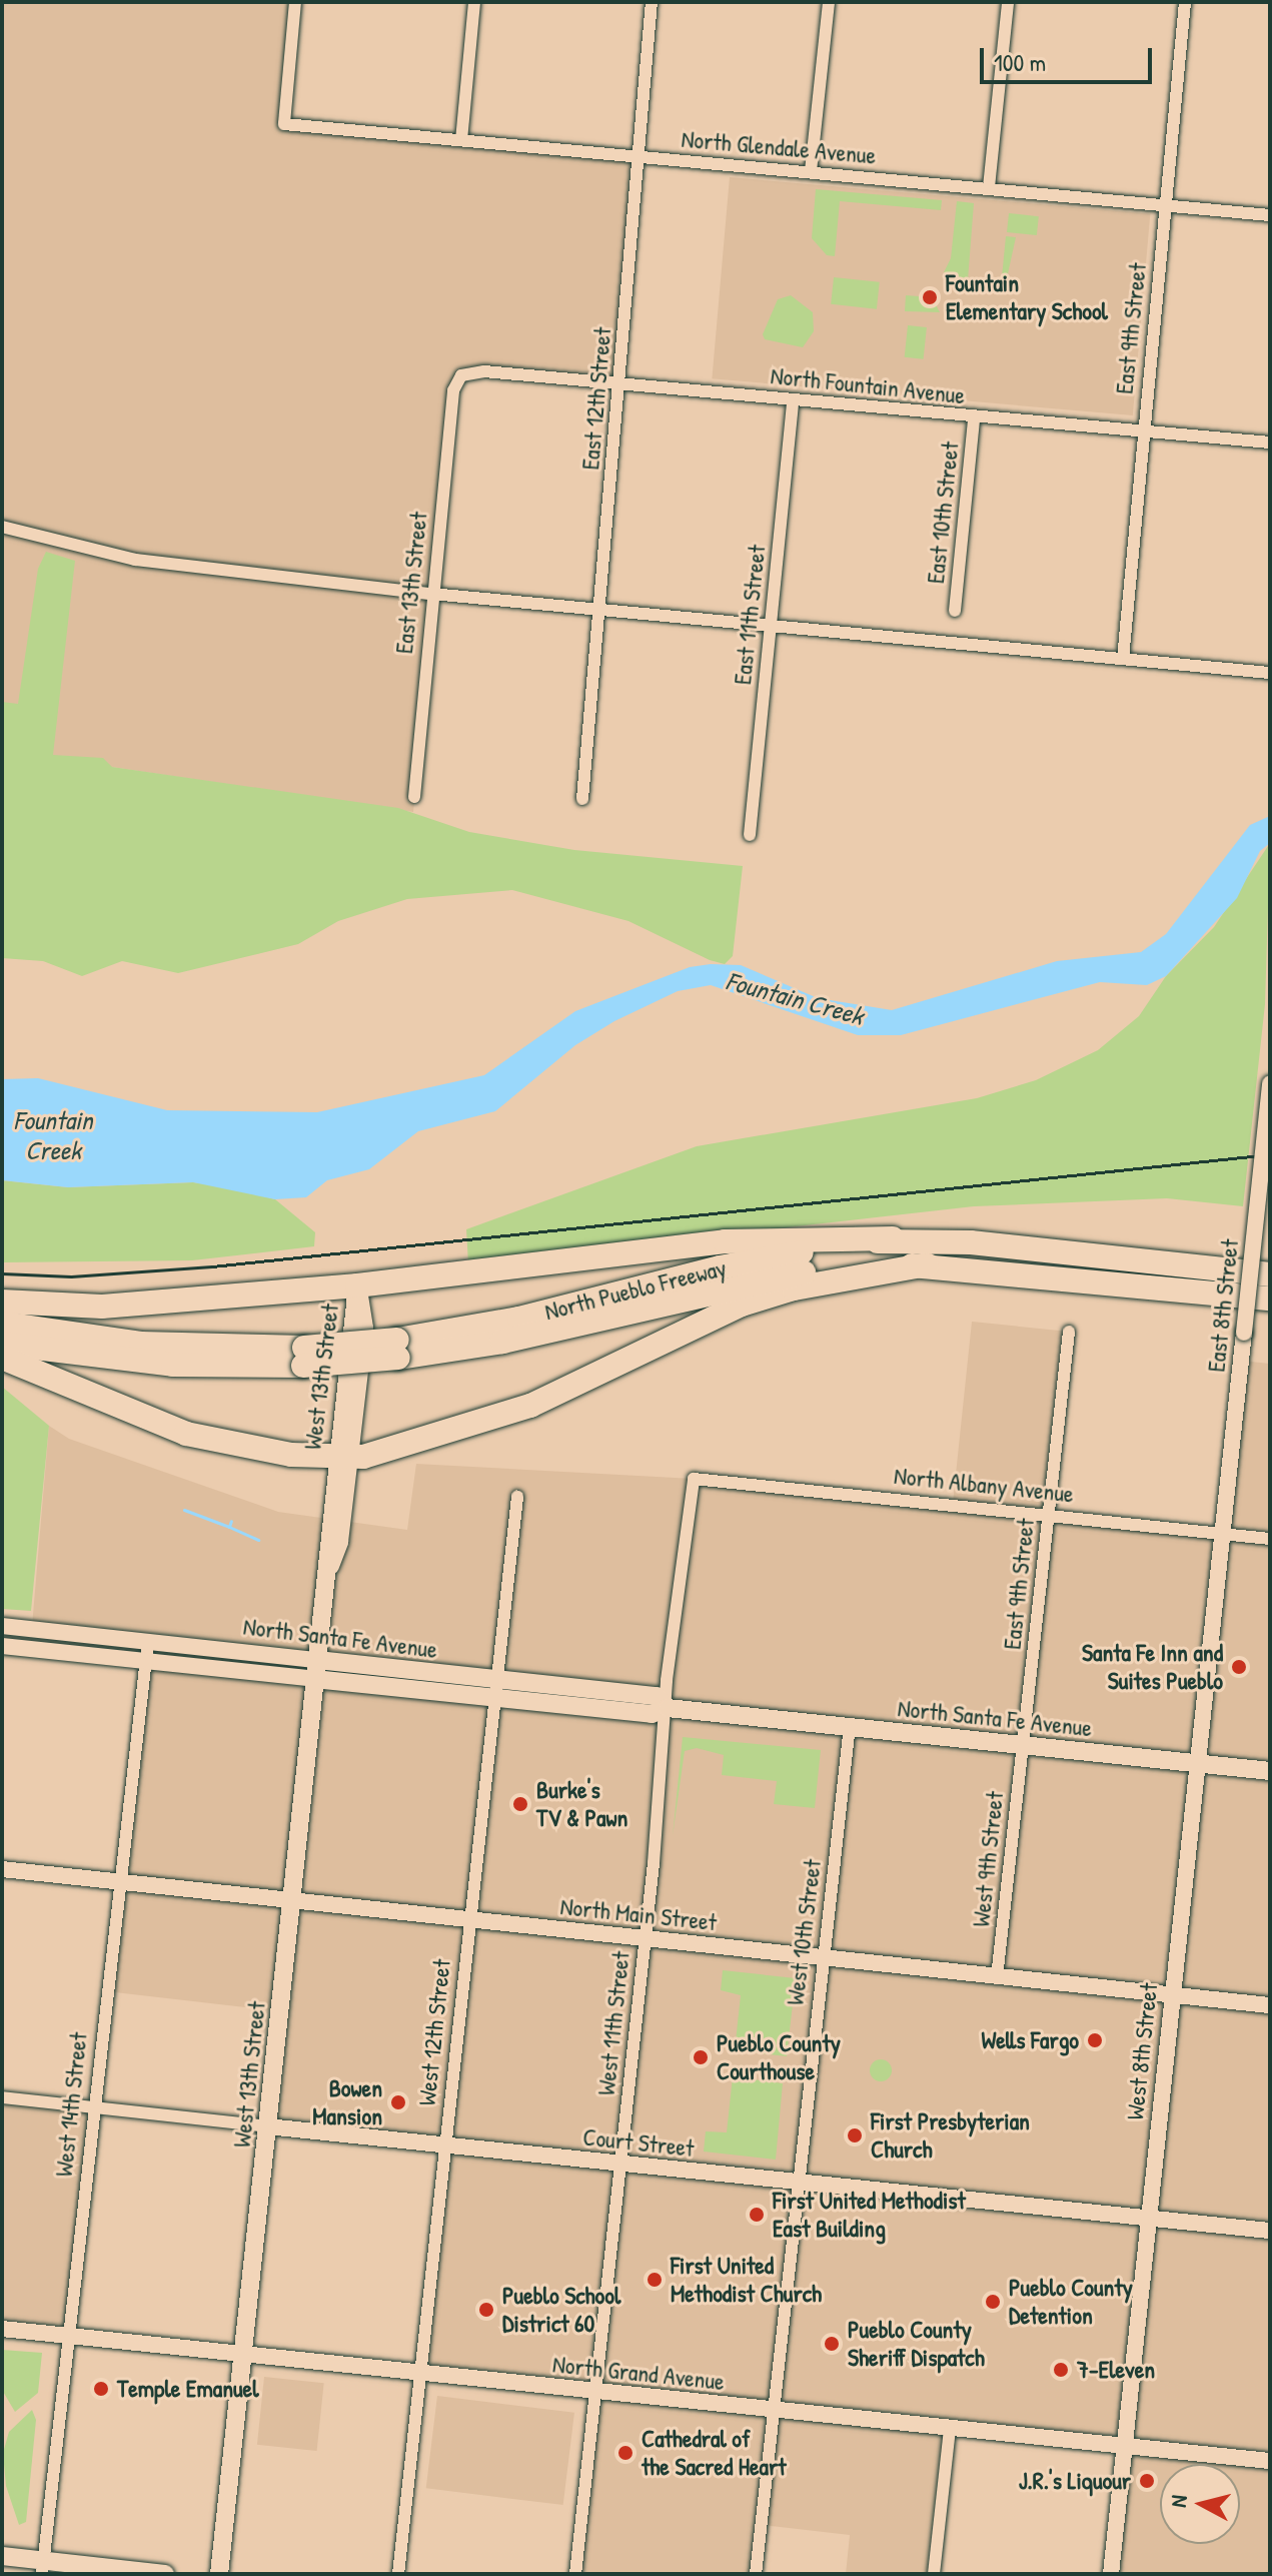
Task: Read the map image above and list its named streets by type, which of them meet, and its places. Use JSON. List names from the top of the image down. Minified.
{"streets":{"highway":["North Pueblo Freeway"],"main road":["West 13th Street","North Santa Fe Avenue"],"street":["North Glendale Avenue","East 9th Street","North Fountain Avenue","East 12th Street","East 10th Street","East 13th Street","East 11th Street","East 8th Street","North Albany Avenue","West 9th Street","North Main Street","West 10th Street","West 11th Street","West 12th Street","West 8th Street","West 14th Street","Court Street","North Grand Avenue"]},"crossings":[["North Glendale Avenue","East 9th Street"],["North Glendale Avenue","East 12th Street"],["East 9th Street","North Fountain Avenue"],["East 9th Street","North Albany Avenue"],["East 9th Street","North Santa Fe Avenue"],["East 9th Street","West 9th Street"],["North Fountain Avenue","East 12th Street"],["North Fountain Avenue","East 10th Street"],["North Fountain Avenue","East 13th Street"],["North Fountain Avenue","East 11th Street"],["East 8th Street","North Albany Avenue"],["East 8th Street","West 8th Street"],["West 13th Street","North Santa Fe Avenue"],["West 13th Street","North Main Street"],["West 13th Street","Court Street"],["West 13th Street","North Grand Avenue"],["North Albany Avenue","West 11th Street"],["North Albany Avenue","West 8th Street"],["North Santa Fe Avenue","West 9th Street"],["North Santa Fe Avenue","West 10th Street"],["North Santa Fe Avenue","West 11th Street"],["North Santa Fe Avenue","West 12th Street"],["North Santa Fe Avenue","West 8th Street"],["North Santa Fe Avenue","West 14th Street"],["West 9th Street","North Main Street"],["North Main Street","West 10th Street"],["North Main Street","West 11th Street"],["North Main Street","West 12th Street"],["North Main Street","West 8th Street"],["North Main Street","West 14th Street"],["West 10th Street","Court Street"],["West 10th Street","North Grand Avenue"],["West 11th Street","Court Street"],["West 11th Street","North Grand Avenue"],["West 12th Street","Court Street"],["West 12th Street","North Grand Avenue"],["West 8th Street","Court Street"],["West 8th Street","North Grand Avenue"],["West 14th Street","Court Street"],["West 14th Street","North Grand Avenue"]],"water":["Fountain Creek"],"places":["Fountain Elementary School","Santa Fe Inn and Suites Pueblo","Burke's TV & Pawn","Wells Fargo","Pueblo County Courthouse","Bowen Mansion","First Presbyterian Church","First United Methodist East Building","First United Methodist Church","Pueblo County Detention","Pueblo School District 60","Pueblo County Sheriff Dispatch","7-Eleven","Temple Emanuel","Cathedral of the Sacred Heart","J.R.'s Liquour"],"scale_bar":"100 m","north":"left"}
